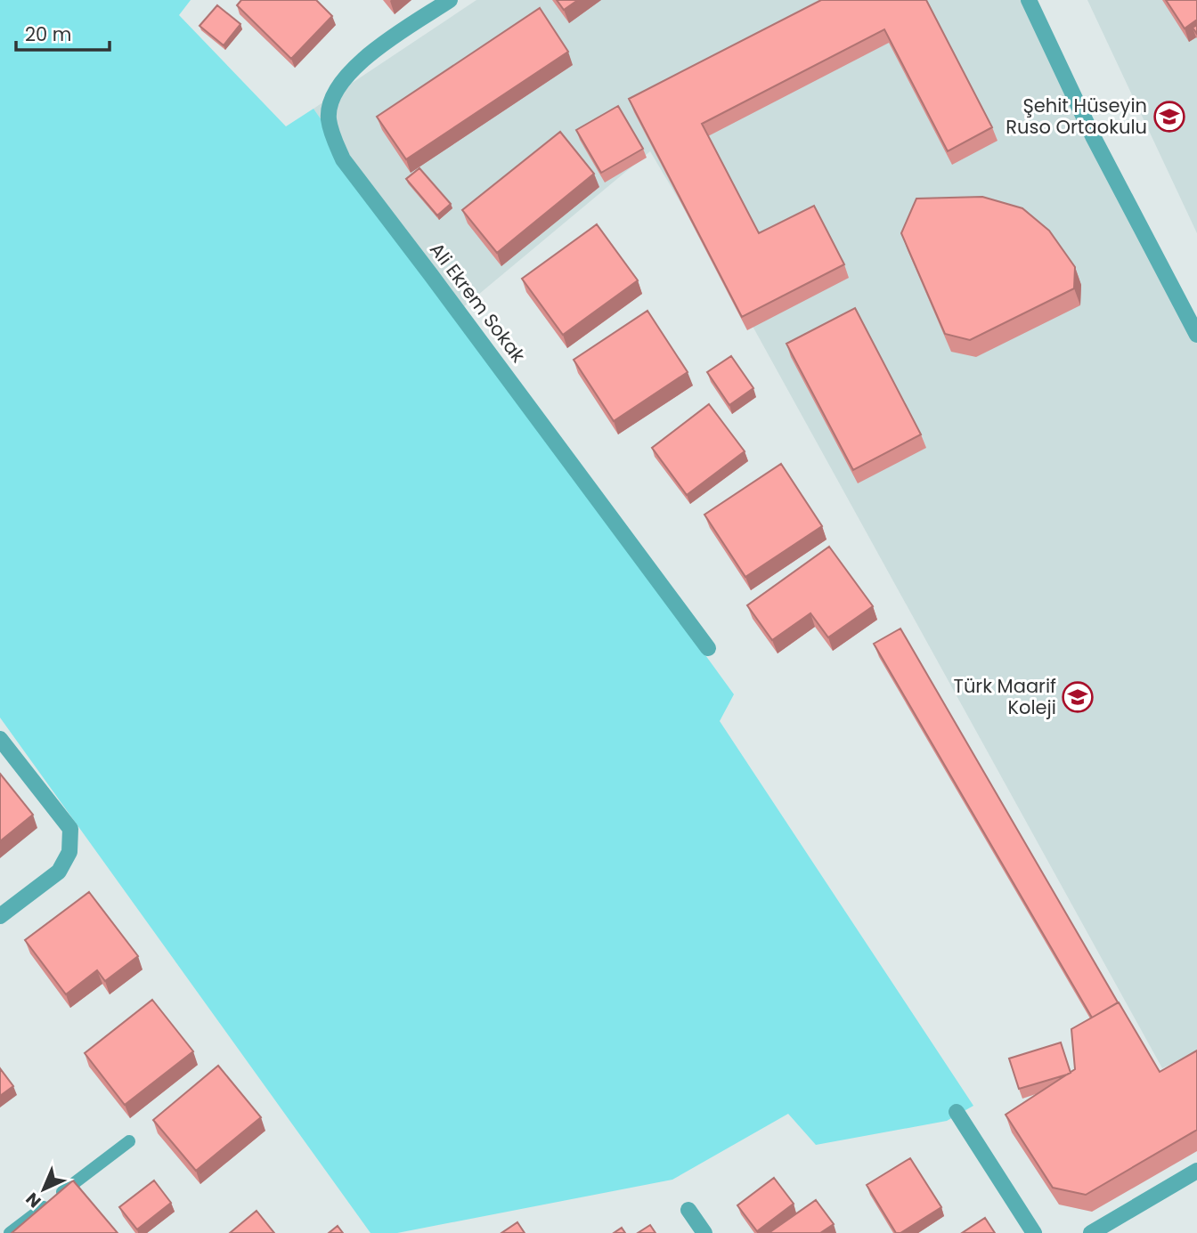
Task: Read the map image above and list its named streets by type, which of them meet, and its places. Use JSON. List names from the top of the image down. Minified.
{"streets":{"street":["Ali Ekrem Sokak"]},"places":{"school or university":["Şehit Hüseyin Ruso Ortaokulu","Türk Maarif Koleji"]},"scale_bar":"20 m","north":"bottom left"}
